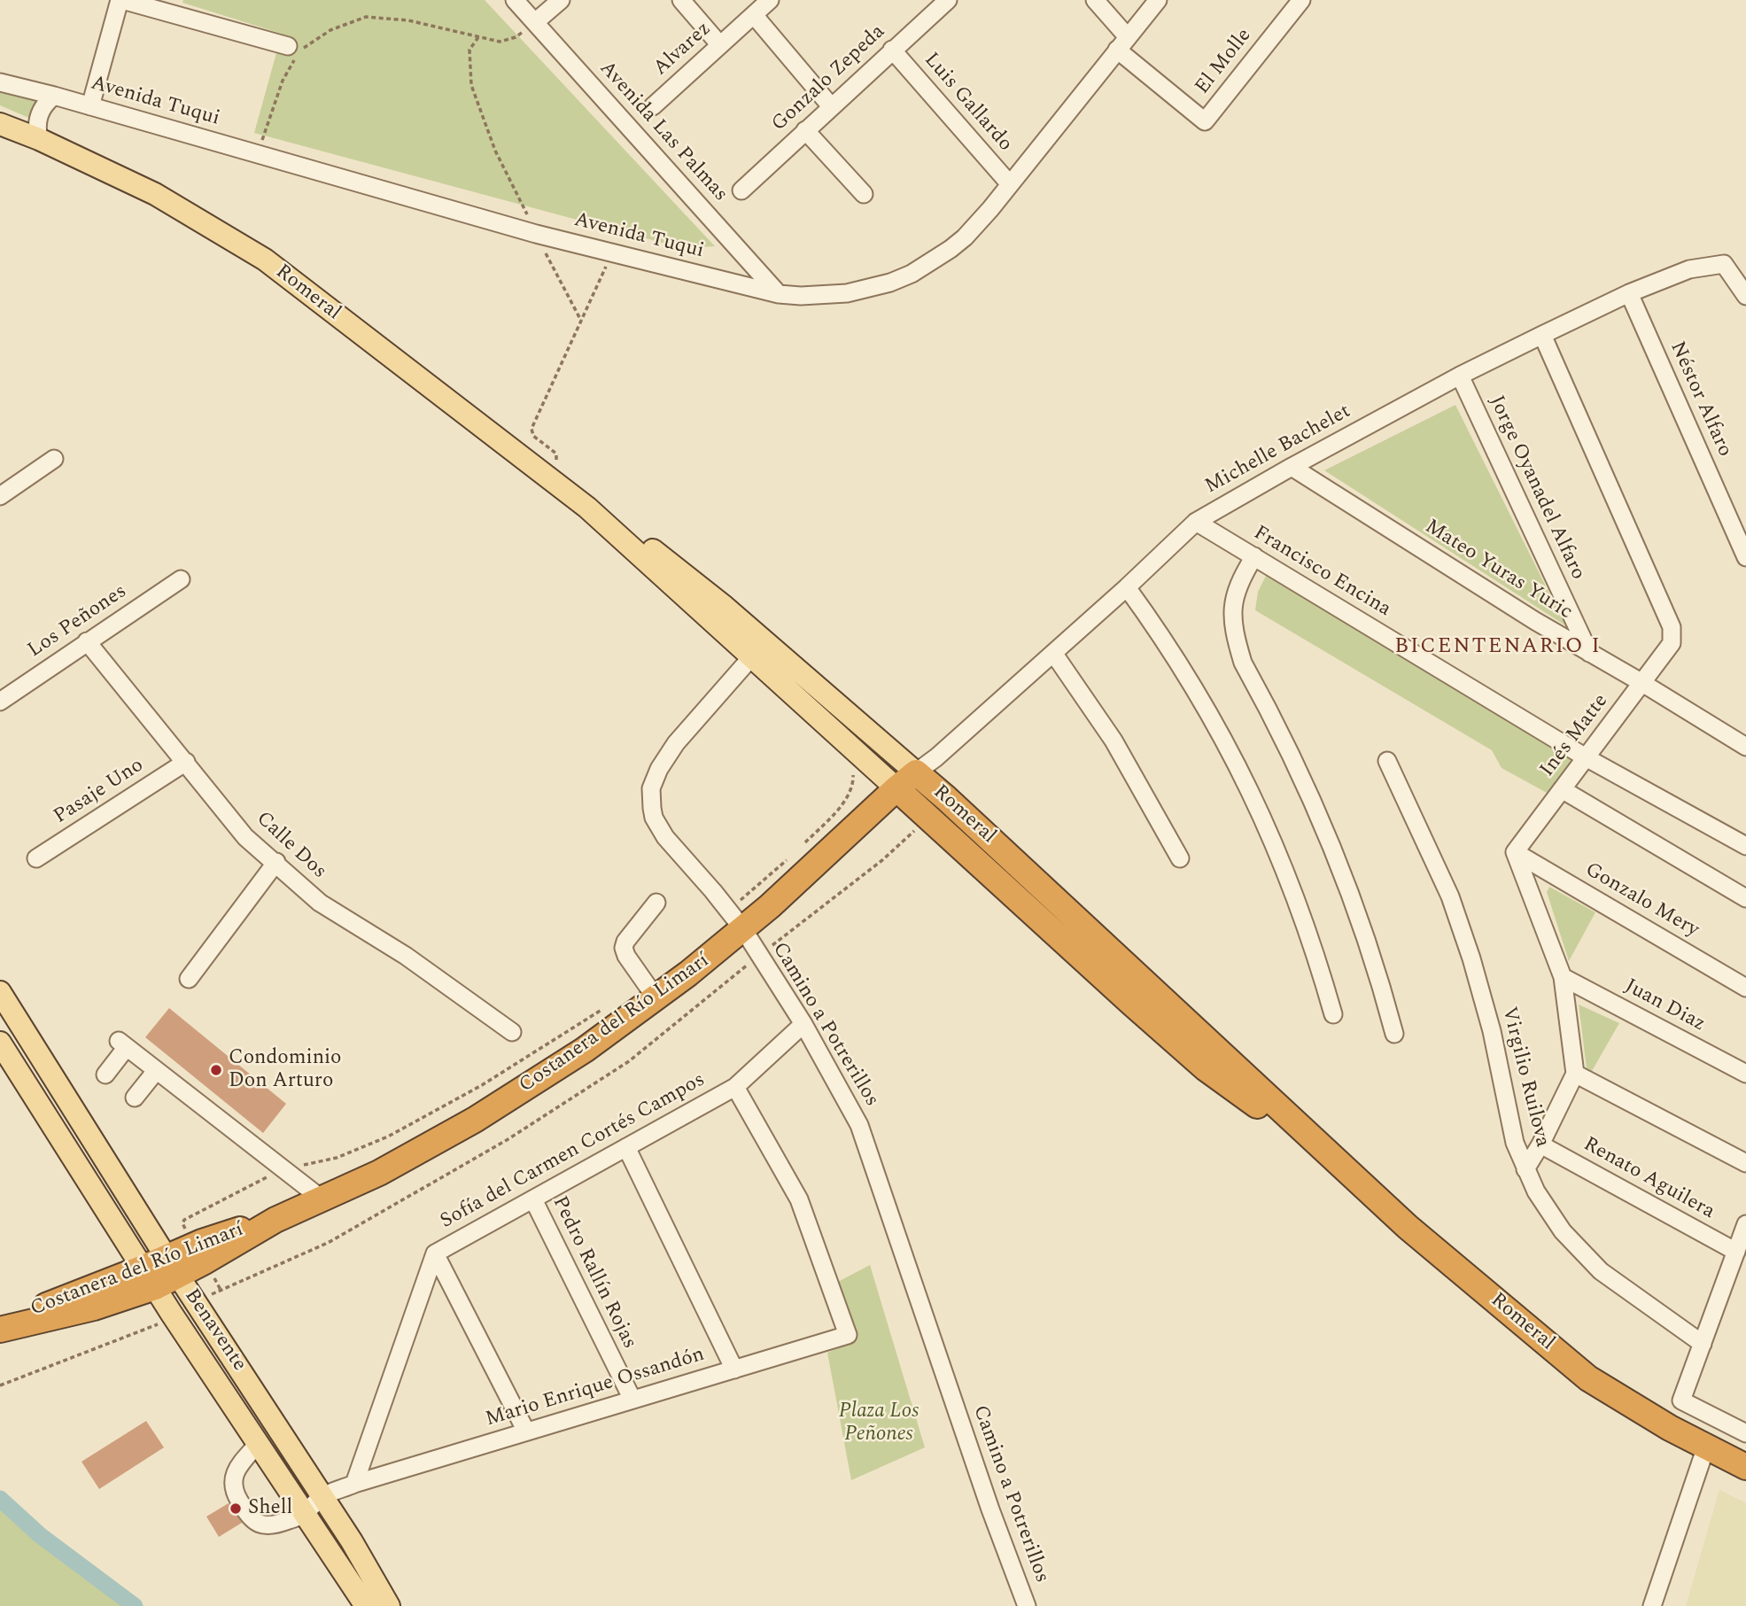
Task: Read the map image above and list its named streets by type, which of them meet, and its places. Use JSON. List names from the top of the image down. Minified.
{"streets":{"highway":["Romeral","Costanera del Río Limarí"],"main road":["Benavente"],"street":["Alvarez","El Molle","Gonzalo Zepeda","Avenida Tuqui","Luis Gallardo","Avenida Las Palmas","Néstor Alfaro","Michelle Bachelet","Jorge Oyanadel Alfaro","Mateo Yuras Yuric","Francisco Encina","Los Peñones","Inés Matte","Pasaje Uno","Calle Dos","Gonzalo Mery","Juan Diaz","Camino a Potrerillos","Virgilio Ruilova","Sofía del Carmen Cortés Campos","Renato Aguilera","Pedro Rallín Rojas","Mario Enrique Ossandón"]},"crossings":[["El Molle","Avenida Tuqui"],["Gonzalo Zepeda","Luis Gallardo"],["Avenida Tuqui","Luis Gallardo"],["Avenida Tuqui","Avenida Las Palmas"],["Romeral","Michelle Bachelet"],["Romeral","Costanera del Río Limarí"],["Romeral","Camino a Potrerillos"],["Néstor Alfaro","Michelle Bachelet"],["Michelle Bachelet","Jorge Oyanadel Alfaro"],["Michelle Bachelet","Mateo Yuras Yuric"],["Michelle Bachelet","Francisco Encina"],["Michelle Bachelet","Inés Matte"],["Michelle Bachelet","Costanera del Río Limarí"],["Jorge Oyanadel Alfaro","Mateo Yuras Yuric"],["Mateo Yuras Yuric","Inés Matte"],["Francisco Encina","Inés Matte"],["Los Peñones","Calle Dos"],["Inés Matte","Gonzalo Mery"],["Pasaje Uno","Calle Dos"],["Costanera del Río Limarí","Camino a Potrerillos"],["Costanera del Río Limarí","Benavente"],["Camino a Potrerillos","Sofía del Carmen Cortés Campos"],["Sofía del Carmen Cortés Campos","Pedro Rallín Rojas"],["Sofía del Carmen Cortés Campos","Mario Enrique Ossandón"],["Pedro Rallín Rojas","Mario Enrique Ossandón"],["Benavente","Mario Enrique Ossandón"]],"districts":["BICENTENARIO I"],"parks":["Plaza Los Peñones"],"places":["Condominio Don Arturo","Shell"]}
